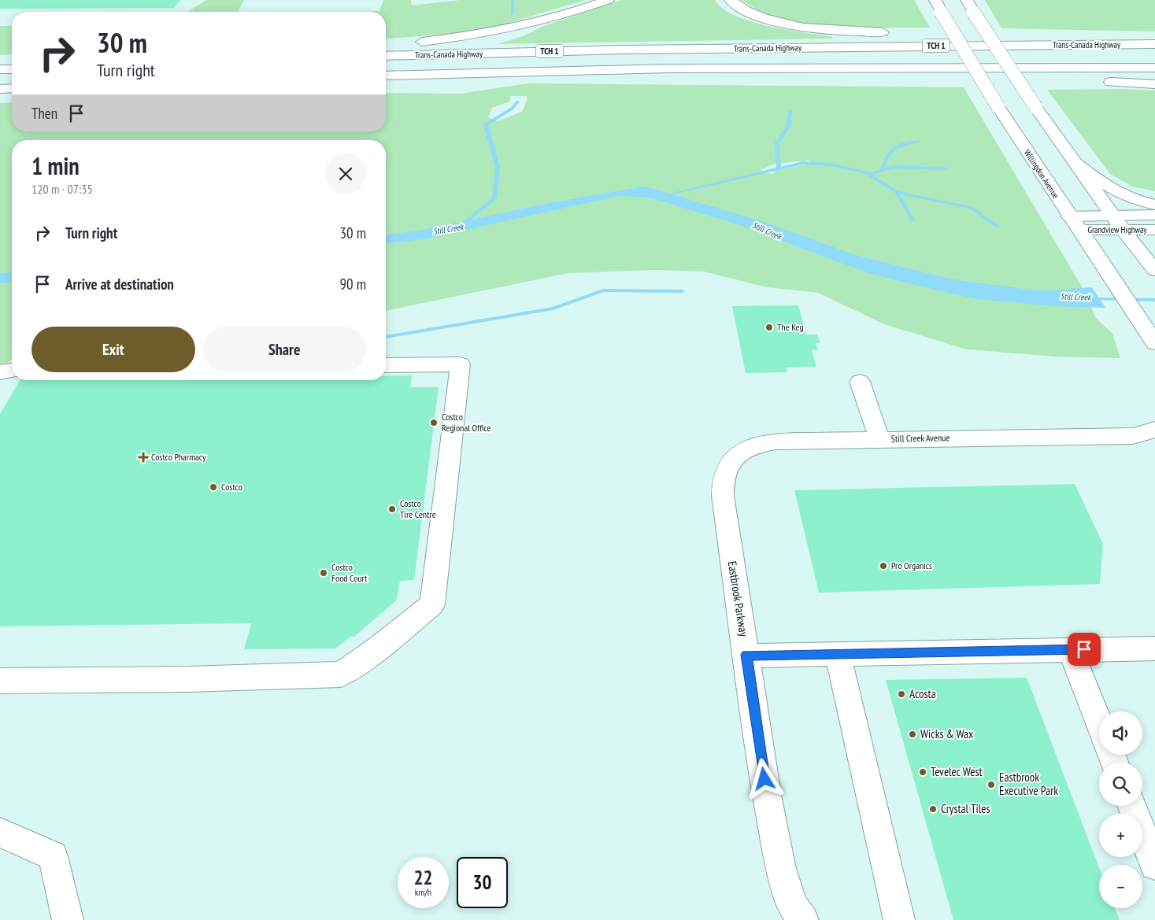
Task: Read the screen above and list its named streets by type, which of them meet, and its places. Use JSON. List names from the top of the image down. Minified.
{"streets":{"main road":["Trans-Canada Highway","TCH 1","Willingdon Avenue","Grandview Highway","Still Creek Avenue","Eastbrook Parkway"]},"crossings":[["Willingdon Avenue","Grandview Highway"],["Still Creek Avenue","Eastbrook Parkway"]],"water":["Still Creek"],"places":{"other":["The Keg","Costco Regional Office","Costco","Costco Tire Centre","Pro Organics","Costco Food Court","Acosta","Wicks & Wax","Tevelec West","Eastbrook Executive Park","Crystal Tiles"],"health":["Costco Pharmacy"]},"page":{"turn":["30 m","Turn right"],"then":"Then","heading":["1 min","120 m · 07:35"],"list":[{"name":"Turn right","value":"30 m"},{"name":"Arrive at destination","value":"90 m"}],"buttons":["Exit","Share"],"map_buttons":["+","−"],"speed":"22 km/h","limit":"30"}}
